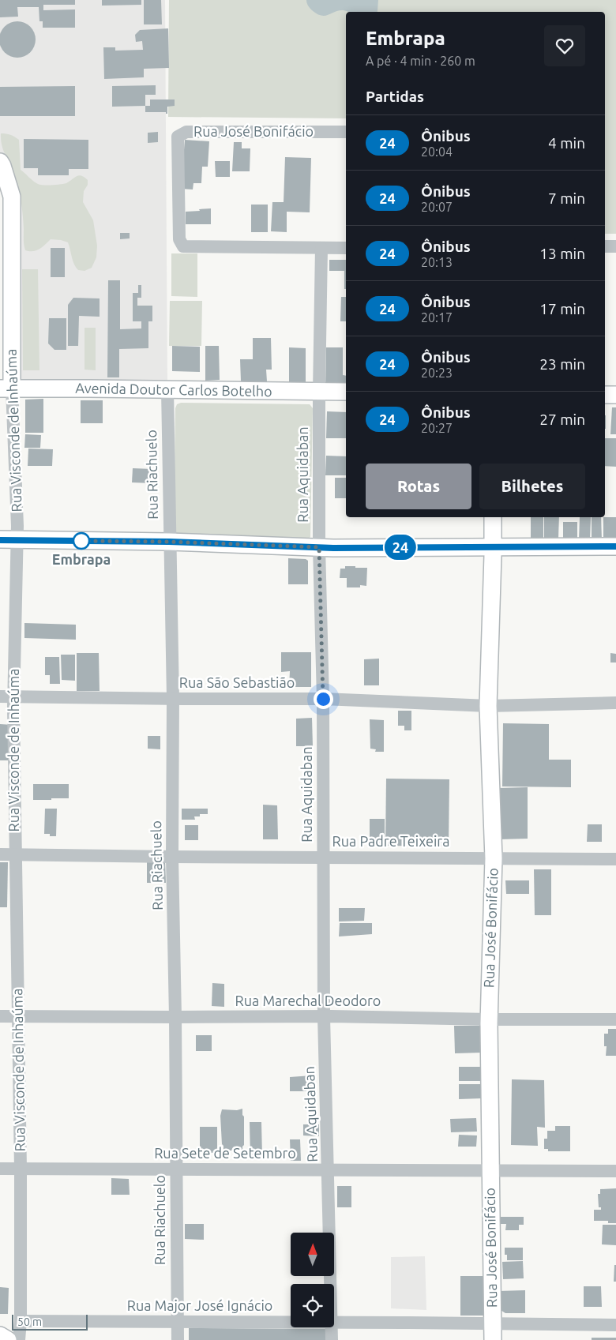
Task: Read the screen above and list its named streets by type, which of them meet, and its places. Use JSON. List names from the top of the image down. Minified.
{"streets":{"main road":["Rua José Bonifácio","Avenida Doutor Carlos Botelho","Rua Visconde de Inhaúma"],"street":["Rua Riachuelo","Rua Aquidaban","Rua São Sebastião","Rua Padre Teixeira","Rua Marechal Deodoro","Rua Sete de Setembro","Rua Major José Ignácio"]},"crossings":[["Rua José Bonifácio","Rua Aquidaban"],["Rua José Bonifácio","Rua São Sebastião"],["Rua José Bonifácio","Rua Padre Teixeira"],["Rua José Bonifácio","Rua Marechal Deodoro"],["Rua José Bonifácio","Rua Sete de Setembro"],["Rua José Bonifácio","Rua Major José Ignácio"],["Avenida Doutor Carlos Botelho","Rua Visconde de Inhaúma"],["Avenida Doutor Carlos Botelho","Rua Riachuelo"],["Avenida Doutor Carlos Botelho","Rua Aquidaban"],["Rua Visconde de Inhaúma","Rua São Sebastião"],["Rua Visconde de Inhaúma","Rua Padre Teixeira"],["Rua Visconde de Inhaúma","Rua Marechal Deodoro"],["Rua Visconde de Inhaúma","Rua Sete de Setembro"],["Rua Visconde de Inhaúma","Rua Major José Ignácio"],["Rua Riachuelo","Rua São Sebastião"],["Rua Riachuelo","Rua Padre Teixeira"],["Rua Riachuelo","Rua Marechal Deodoro"],["Rua Riachuelo","Rua Sete de Setembro"],["Rua Riachuelo","Rua Major José Ignácio"],["Rua Aquidaban","Rua São Sebastião"],["Rua Aquidaban","Rua Padre Teixeira"],["Rua Aquidaban","Rua Marechal Deodoro"],["Rua Aquidaban","Rua Sete de Setembro"]],"places":["Embrapa"],"lines":["bus line 24"],"scale_bar":"50 m","north":"top","page":{"on_map":"24","heading":[["Embrapa","A pé · 4 min · 260 m"],"Partidas"],"list":[{"mark":"24","name":"Ônibus","note":"20:04","value":"4 min"},{"mark":"24","name":"Ônibus","note":"20:07","value":"7 min"},{"mark":"24","name":"Ônibus","note":"20:13","value":"13 min"},{"mark":"24","name":"Ônibus","note":"20:17","value":"17 min"},{"mark":"24","name":"Ônibus","note":"20:23","value":"23 min"},{"mark":"24","name":"Ônibus","note":"20:27","value":"27 min"}],"buttons":["Rotas","Bilhetes"],"scale":"50 m"}}
